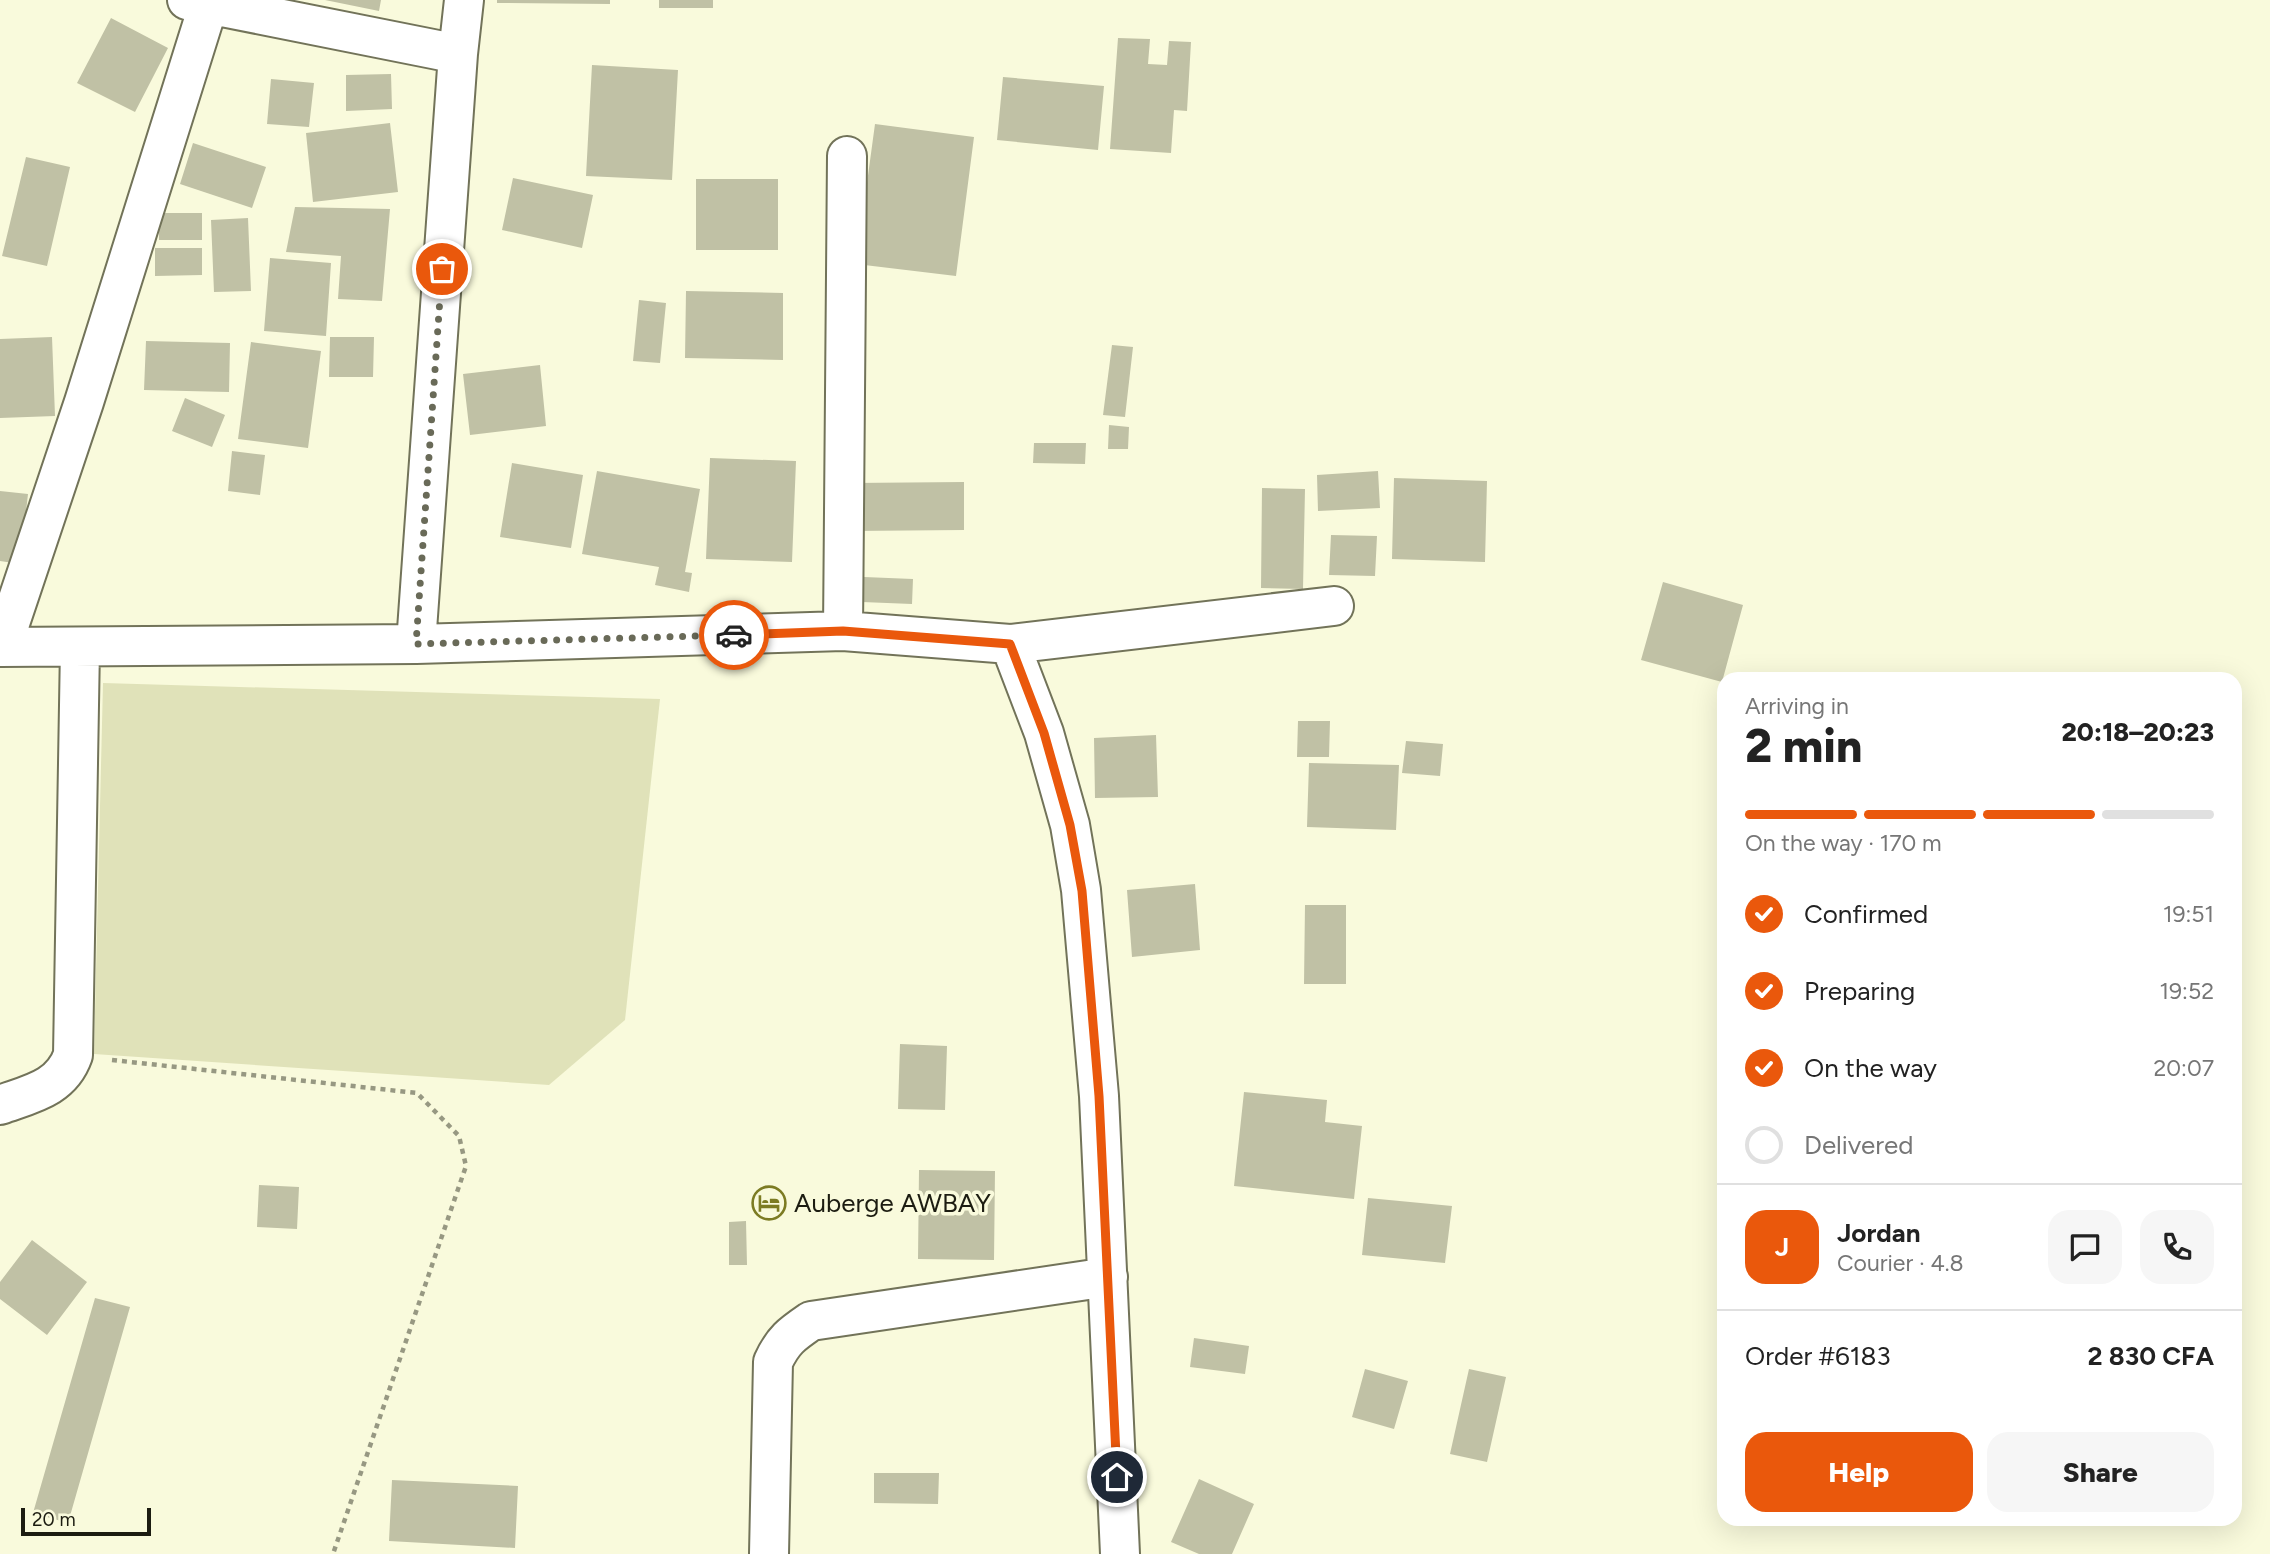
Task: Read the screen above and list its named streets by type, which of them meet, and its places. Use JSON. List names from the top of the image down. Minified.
{"places":{"hotel":["Auberge AWBAY"]},"scale_bar":"20 m","page":{"heading":["2 min","Arriving in","20:18–20:23"],"panel":["Jordan","Courier · 4.8","Order #6183","2 830 CFA"],"bar":"On the way · 170 m","list":[["Confirmed","19:51"],["Preparing","19:52"],["On the way","20:07"],"Delivered"],"round":"J","buttons":["Help","Share"],"scale":"20 m"}}
